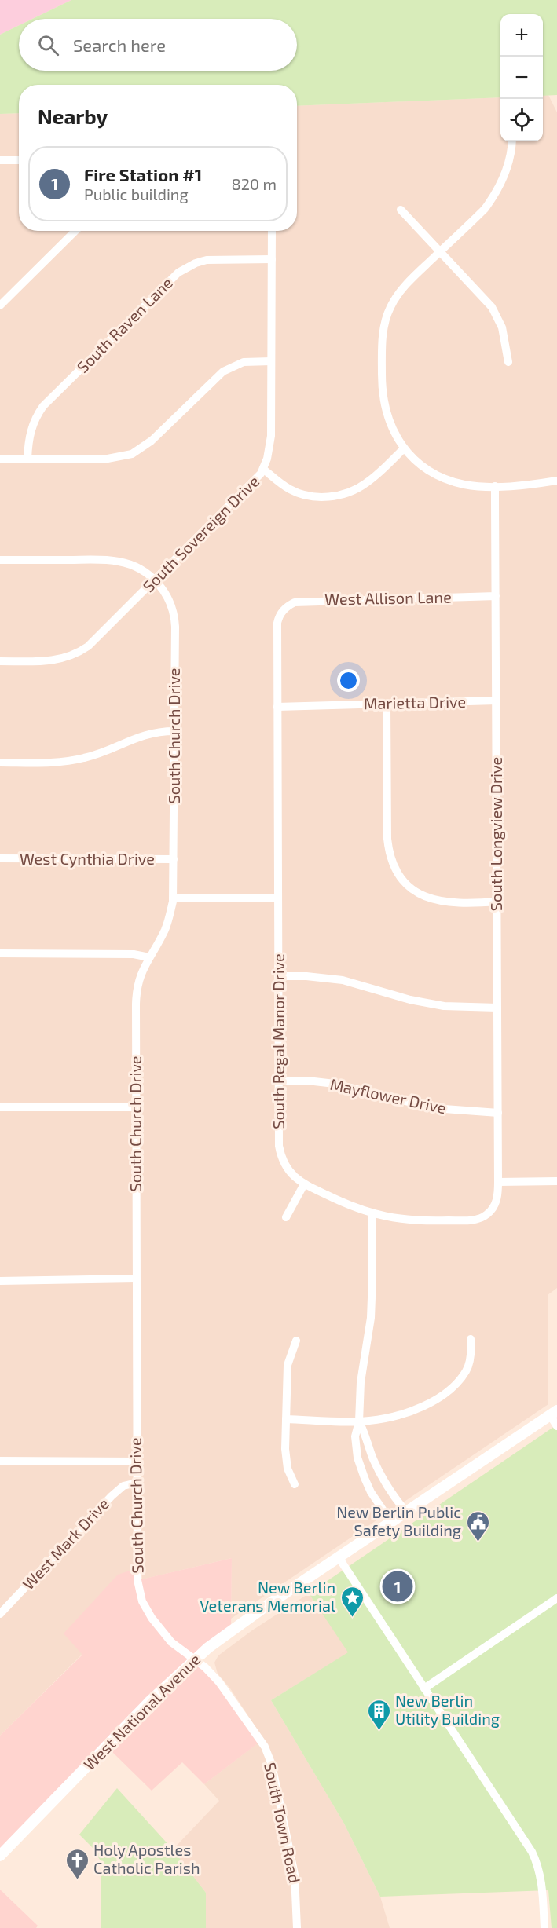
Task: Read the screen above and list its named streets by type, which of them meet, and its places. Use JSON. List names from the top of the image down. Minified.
{"streets":{"main road":["West National Avenue"],"street":["South Raven Lane","South Sovereign Drive","West Allison Lane","Marietta Drive","South Church Drive","South Longview Drive","West Cynthia Drive","South Regal Manor Drive","Mayflower Drive","West Mark Drive","South Town Road"]},"crossings":[["South Raven Lane","South Sovereign Drive"],["South Sovereign Drive","South Church Drive"],["West Allison Lane","South Longview Drive"],["West Allison Lane","South Regal Manor Drive"],["Marietta Drive","South Longview Drive"],["Marietta Drive","South Regal Manor Drive"],["South Church Drive","West Cynthia Drive"],["South Church Drive","West Mark Drive"],["South Church Drive","West National Avenue"],["South Church Drive","South Town Road"],["South Longview Drive","South Regal Manor Drive"],["South Longview Drive","Mayflower Drive"],["South Regal Manor Drive","Mayflower Drive"],["West National Avenue","South Town Road"]],"places":{"public building":["New Berlin Public Safety Building"],"place":["New Berlin Veterans Memorial"],"building":["New Berlin Utility Building"],"church":["Holy Apostles Catholic Parish"]},"page":{"map_buttons":["+","−"],"search":"Search here","heading":"Nearby","list":[{"mark":"1","name":"Fire Station #1","note":"Public building","value":"820 m"}],"pins":"1"}}
